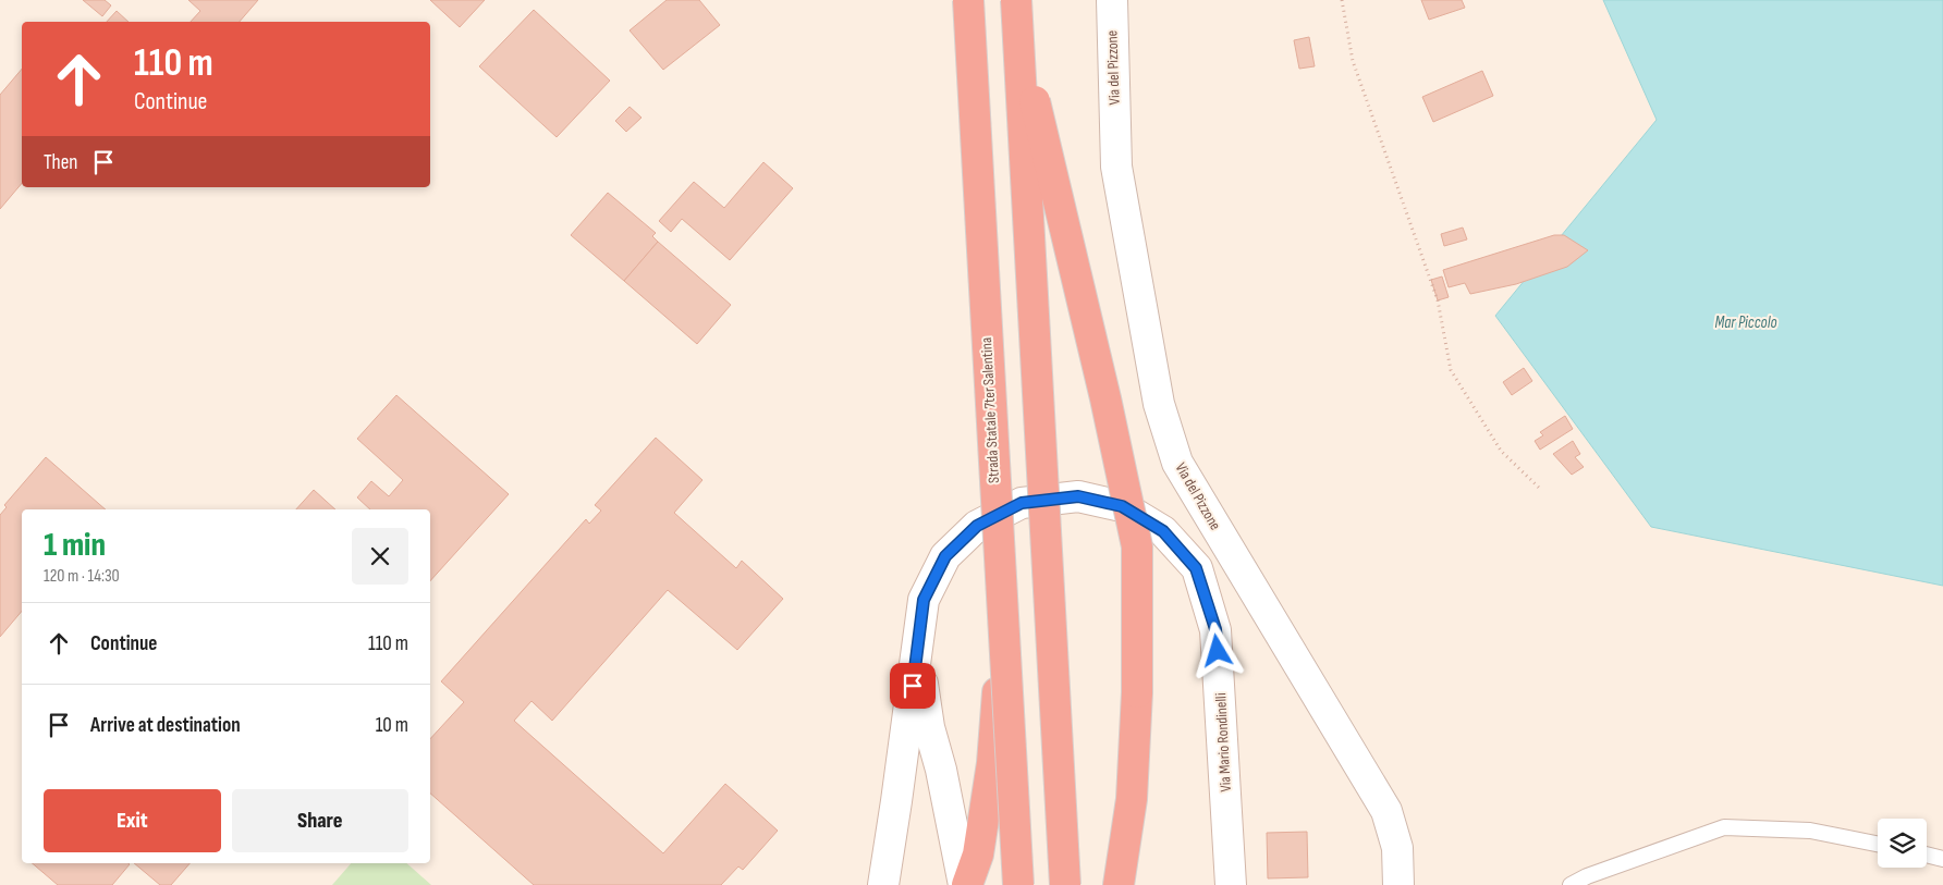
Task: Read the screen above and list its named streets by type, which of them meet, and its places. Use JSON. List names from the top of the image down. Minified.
{"streets":{"highway":["Strada Statale 7ter Salentina"],"main road":["Via del Pizzone","Via Mario Rondinelli"]},"water":["Mar Piccolo"],"page":{"turn":["110 m","Continue"],"then":"Then","heading":["1 min","120 m · 14:30"],"list":[{"name":"Continue","value":"110 m"},{"name":"Arrive at destination","value":"10 m"}],"buttons":["Exit","Share"]}}
